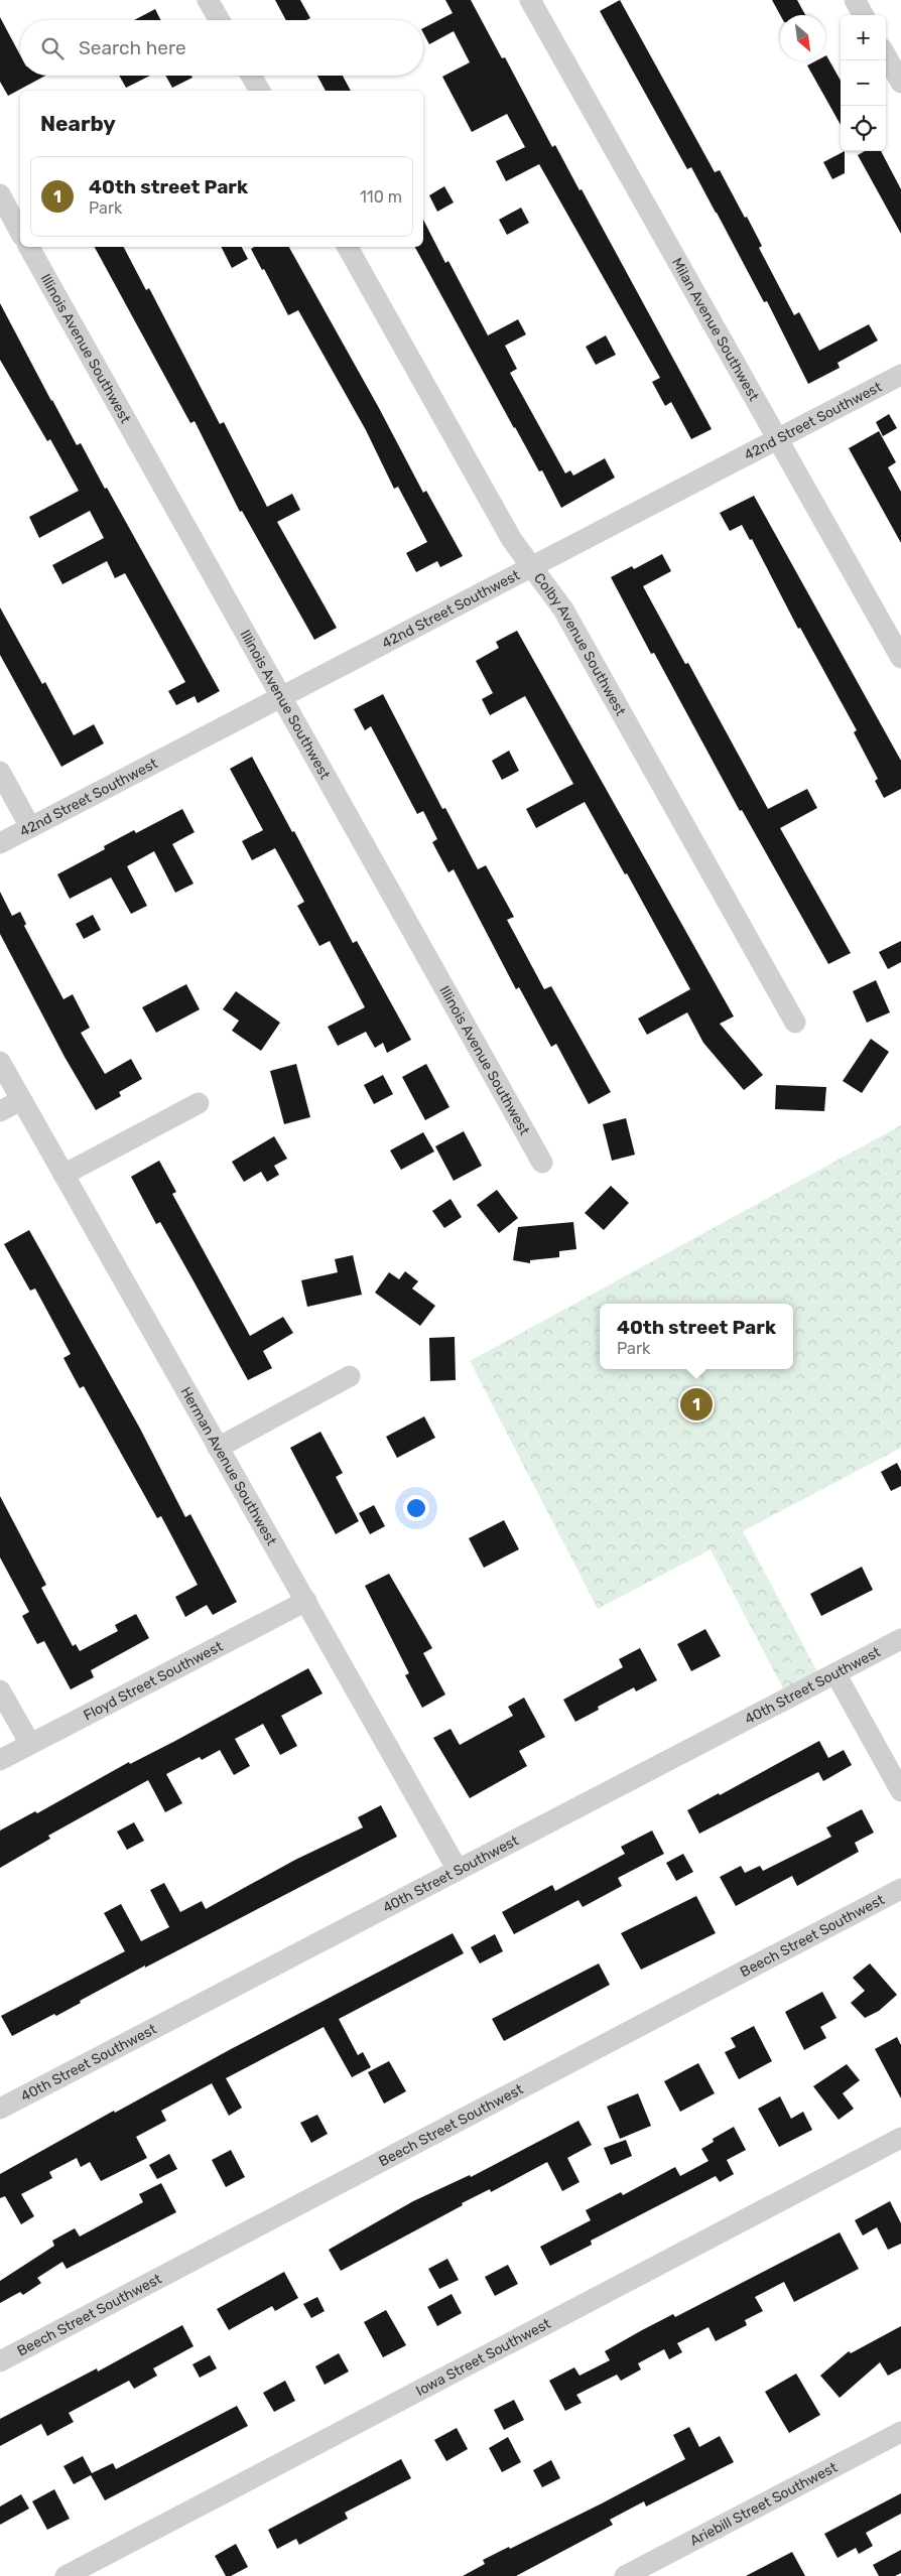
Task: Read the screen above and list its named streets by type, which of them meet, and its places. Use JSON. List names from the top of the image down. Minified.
{"streets":{"street":["Milan Avenue Southwest","Illinois Avenue Southwest","42nd Street Southwest","Colby Avenue Southwest","Herman Avenue Southwest","Floyd Street Southwest","40th Street Southwest","Beech Street Southwest","Iowa Street Southwest","Ariebill Street Southwest"]},"crossings":[["Milan Avenue Southwest","42nd Street Southwest"],["Illinois Avenue Southwest","42nd Street Southwest"],["42nd Street Southwest","Colby Avenue Southwest"],["Herman Avenue Southwest","Floyd Street Southwest"],["Herman Avenue Southwest","40th Street Southwest"]],"north":"bottom right","page":{"map_buttons":["+","−"],"search":"Search here","heading":"Nearby","list":[{"mark":"1","name":"40th street Park","note":"Park","value":"110 m"}],"popup":["40th street Park","Park"],"pins":"1"}}
